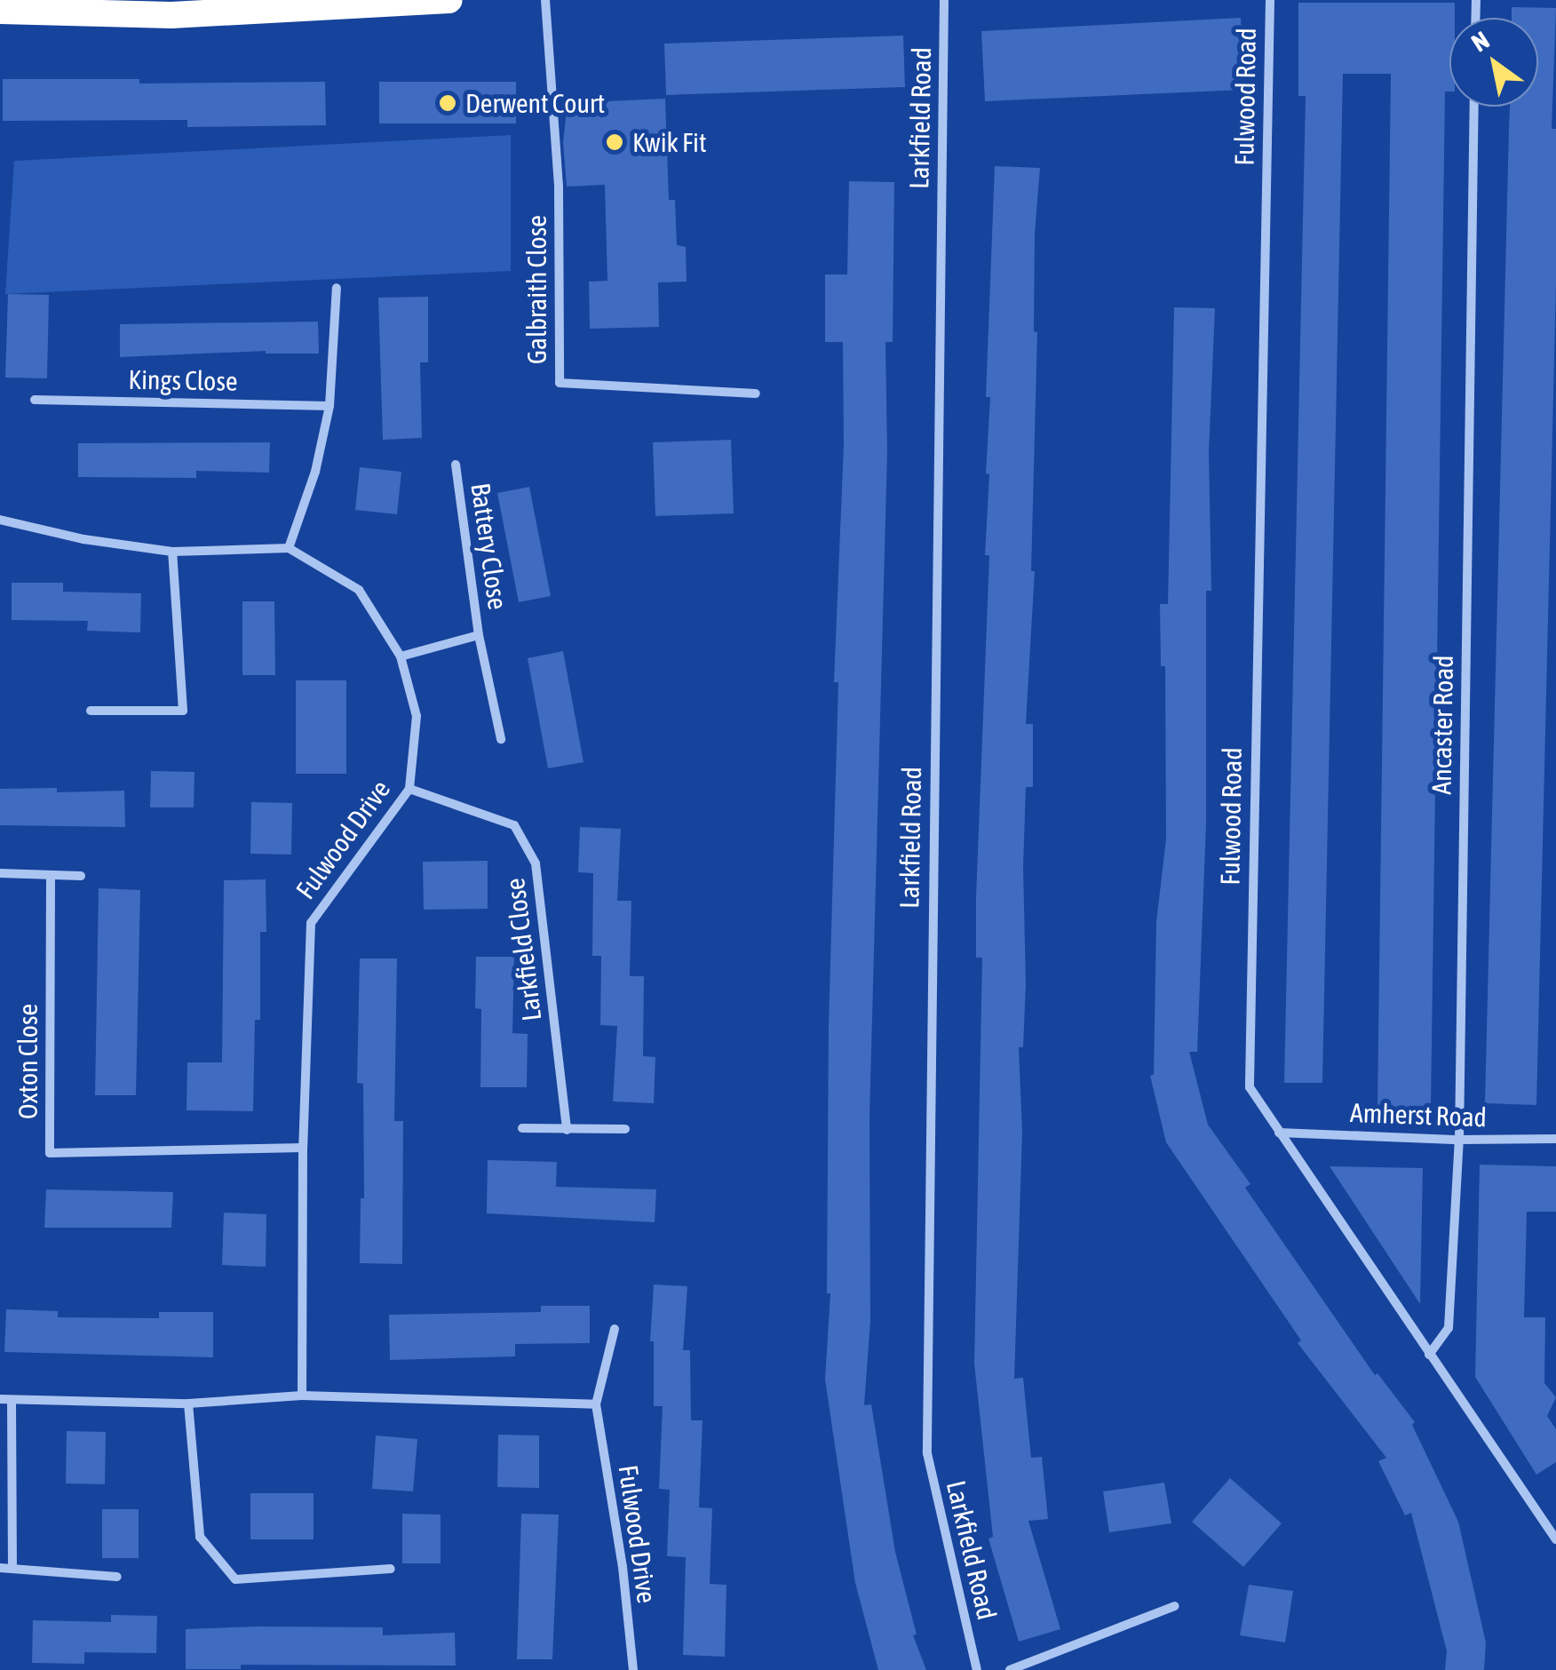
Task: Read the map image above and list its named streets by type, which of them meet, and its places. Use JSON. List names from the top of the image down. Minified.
{"streets":{"street":["Fulwood Road","Larkfield Road","Galbraith Close","Kings Close","Battery Close","Ancaster Road","Fulwood Drive","Larkfield Close","Oxton Close","Amherst Road"]},"crossings":[["Fulwood Road","Ancaster Road"],["Fulwood Road","Amherst Road"],["Battery Close","Fulwood Drive"],["Ancaster Road","Amherst Road"],["Fulwood Drive","Larkfield Close"],["Fulwood Drive","Oxton Close"]],"places":["Derwent Court","Kwik Fit"],"north":"top left"}
